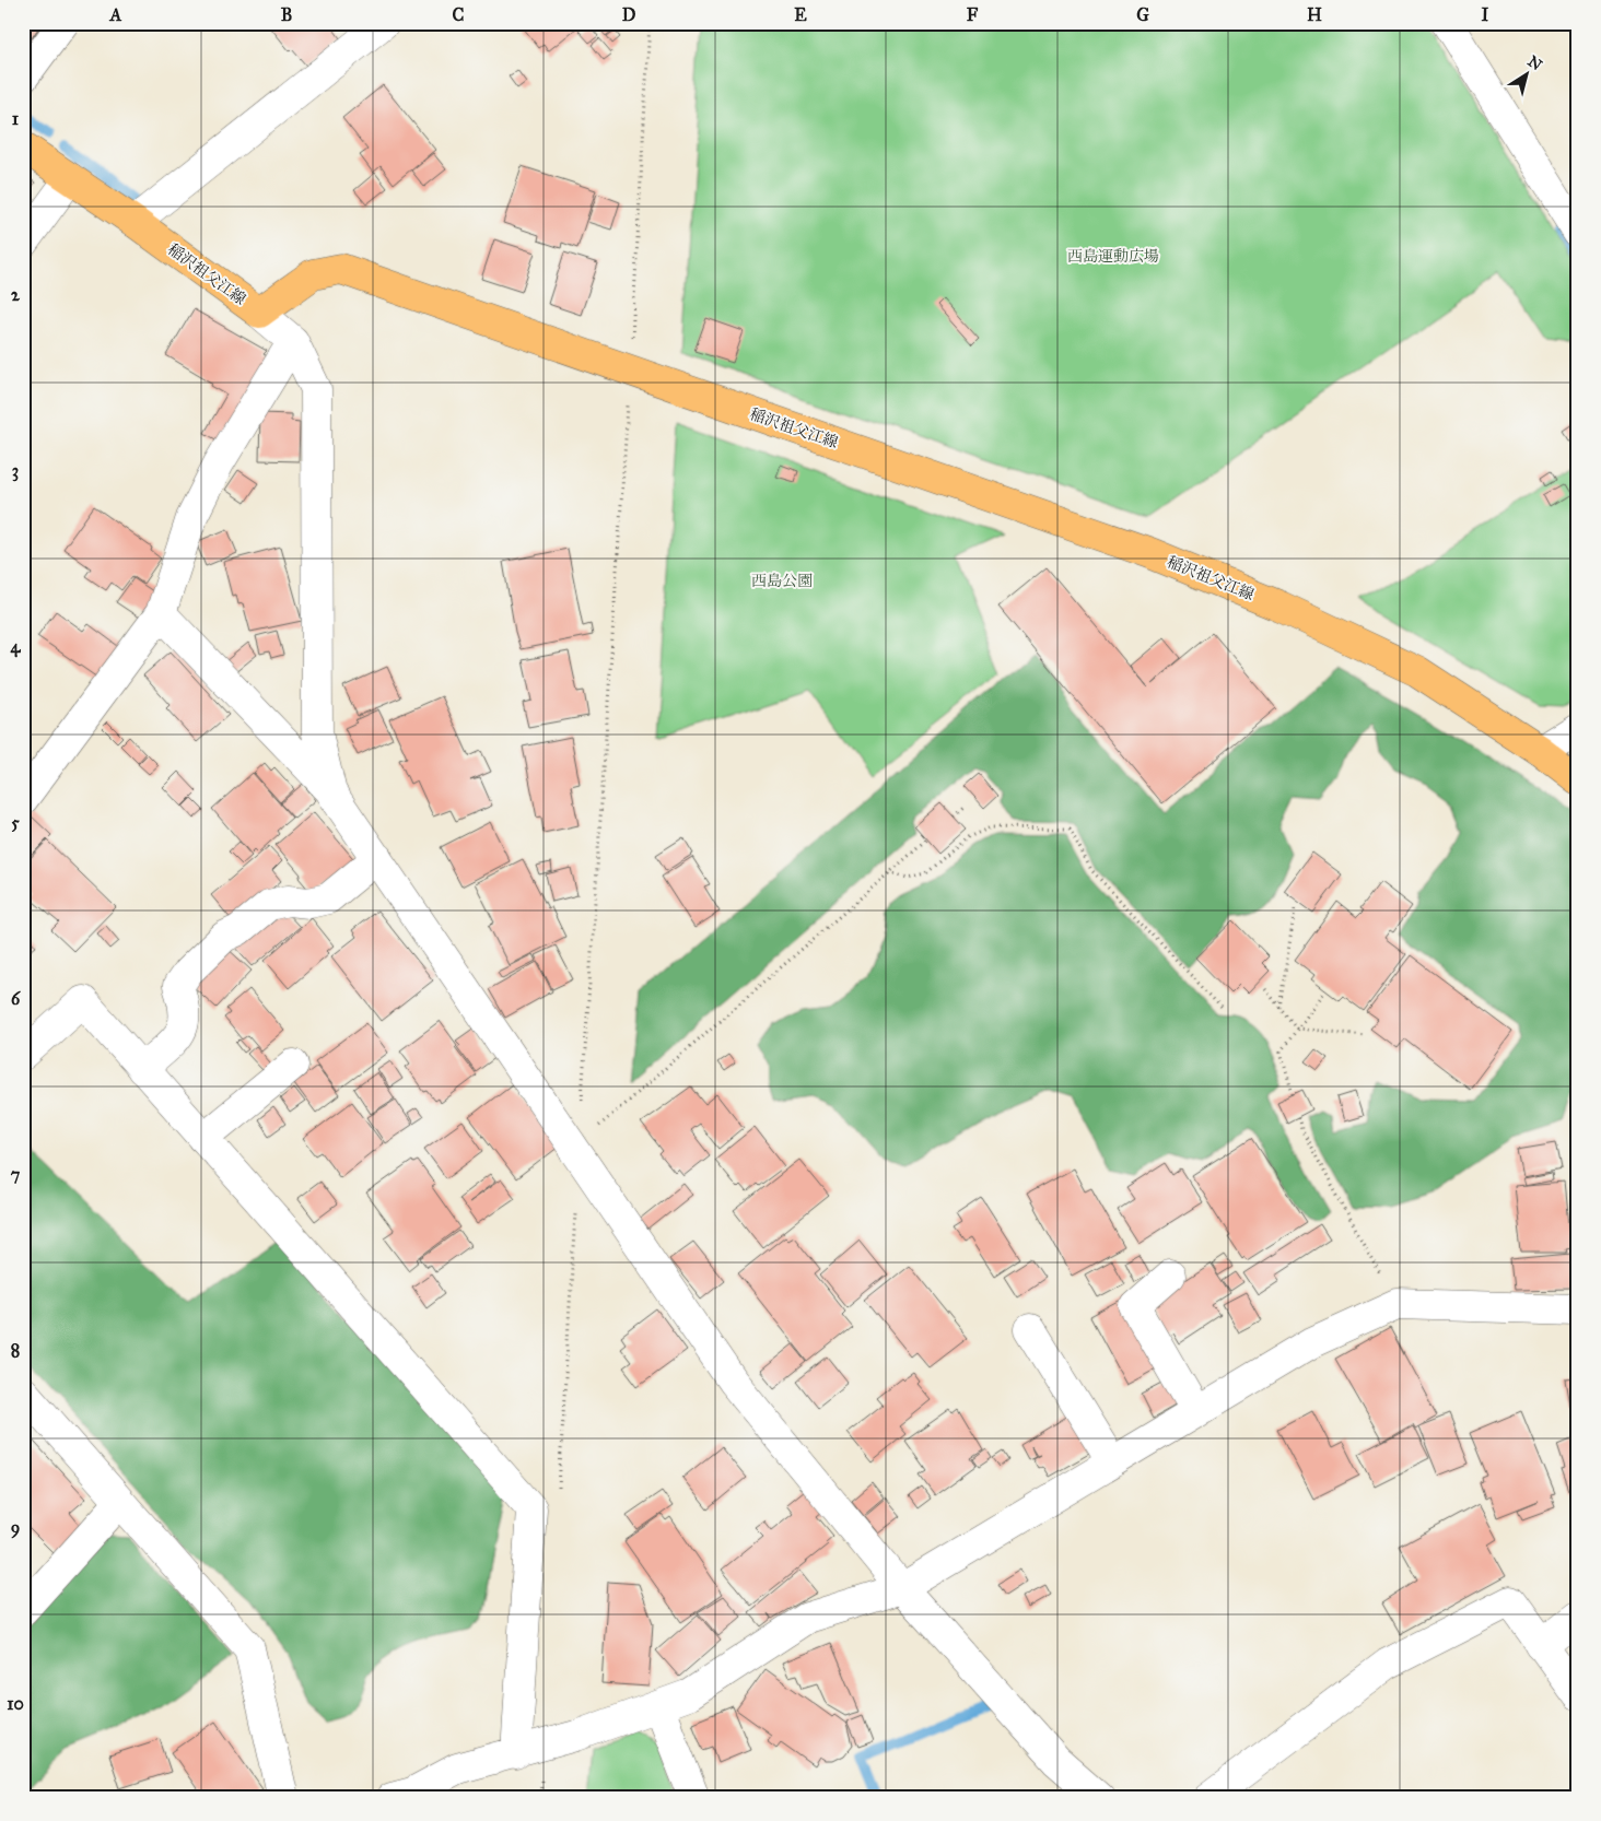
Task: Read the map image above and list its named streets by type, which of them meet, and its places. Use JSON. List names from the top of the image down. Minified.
{"streets":{"main road":["稲沢祖父江線"]},"parks":["西島運動広場","西島公園"],"north":"top right","grid":{"columns":["A","B","C","D","E","F","G","H","I"],"rows":["1","2","3","4","5","6","7","8","9","10"]}}
